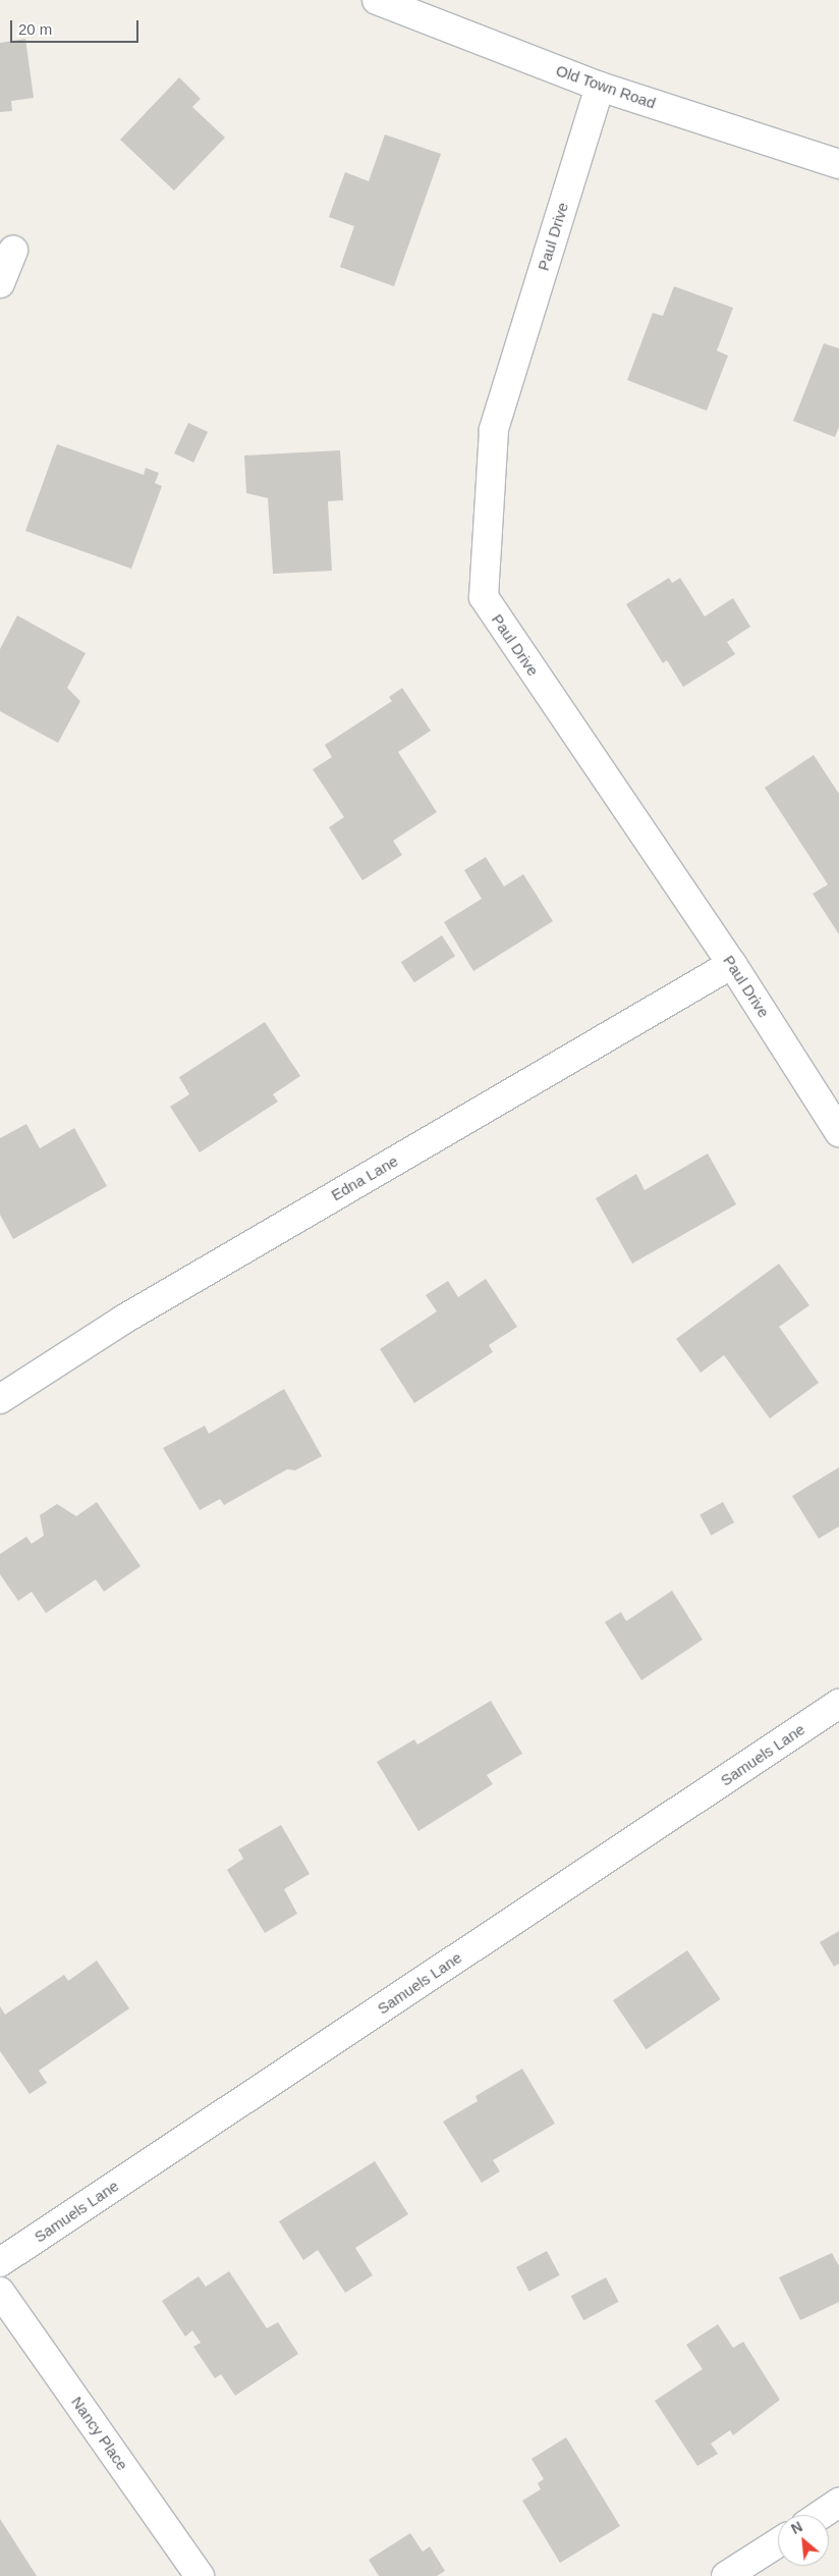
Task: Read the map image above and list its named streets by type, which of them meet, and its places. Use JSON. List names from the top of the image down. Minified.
{"streets":{"street":["Old Town Road","Paul Drive","Edna Lane","Samuels Lane","Nancy Place"]},"crossings":[["Old Town Road","Paul Drive"],["Paul Drive","Edna Lane"]],"scale_bar":"20 m","north":"top left"}
